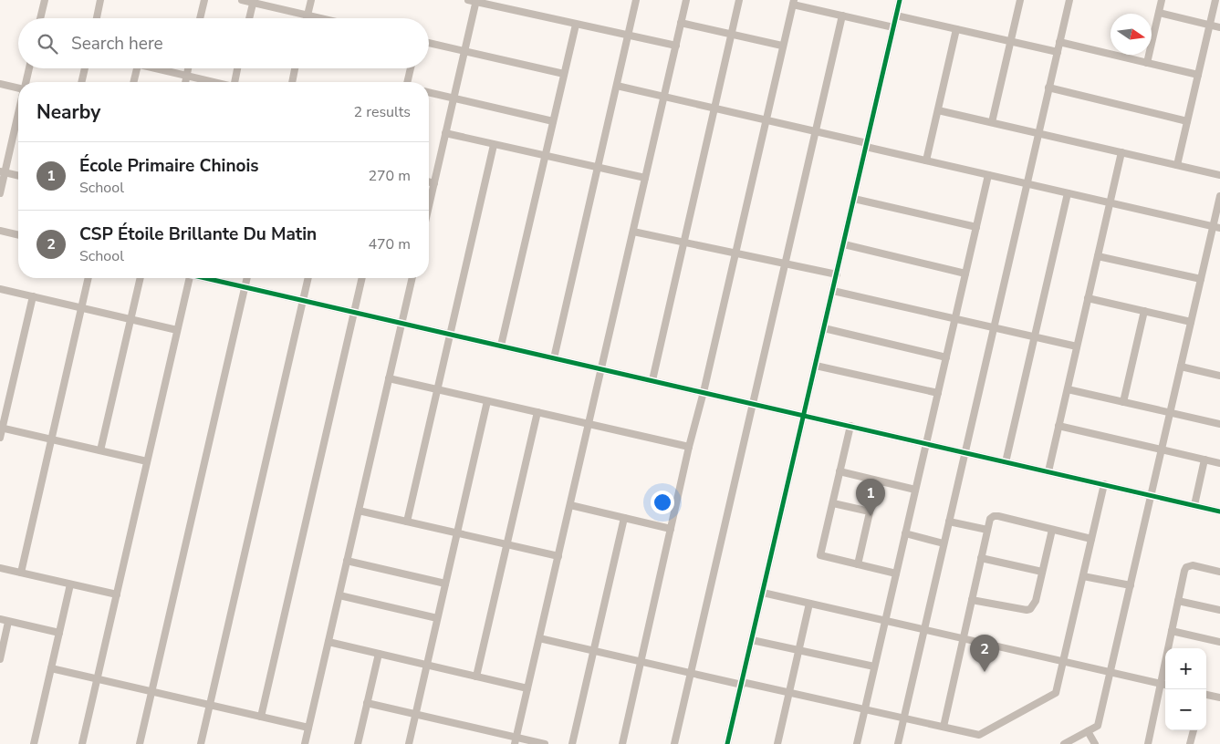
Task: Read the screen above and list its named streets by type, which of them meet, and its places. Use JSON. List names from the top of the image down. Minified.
{"north":"right","page":{"search":"Search here","heading":["Nearby","2 results"],"list":[{"mark":"1","name":"École Primaire Chinois","note":"School","value":"270 m"},{"mark":"2","name":"CSP Étoile Brillante Du Matin","note":"School","value":"470 m"}],"pins":["1","2"],"map_buttons":["+","−"]}}
